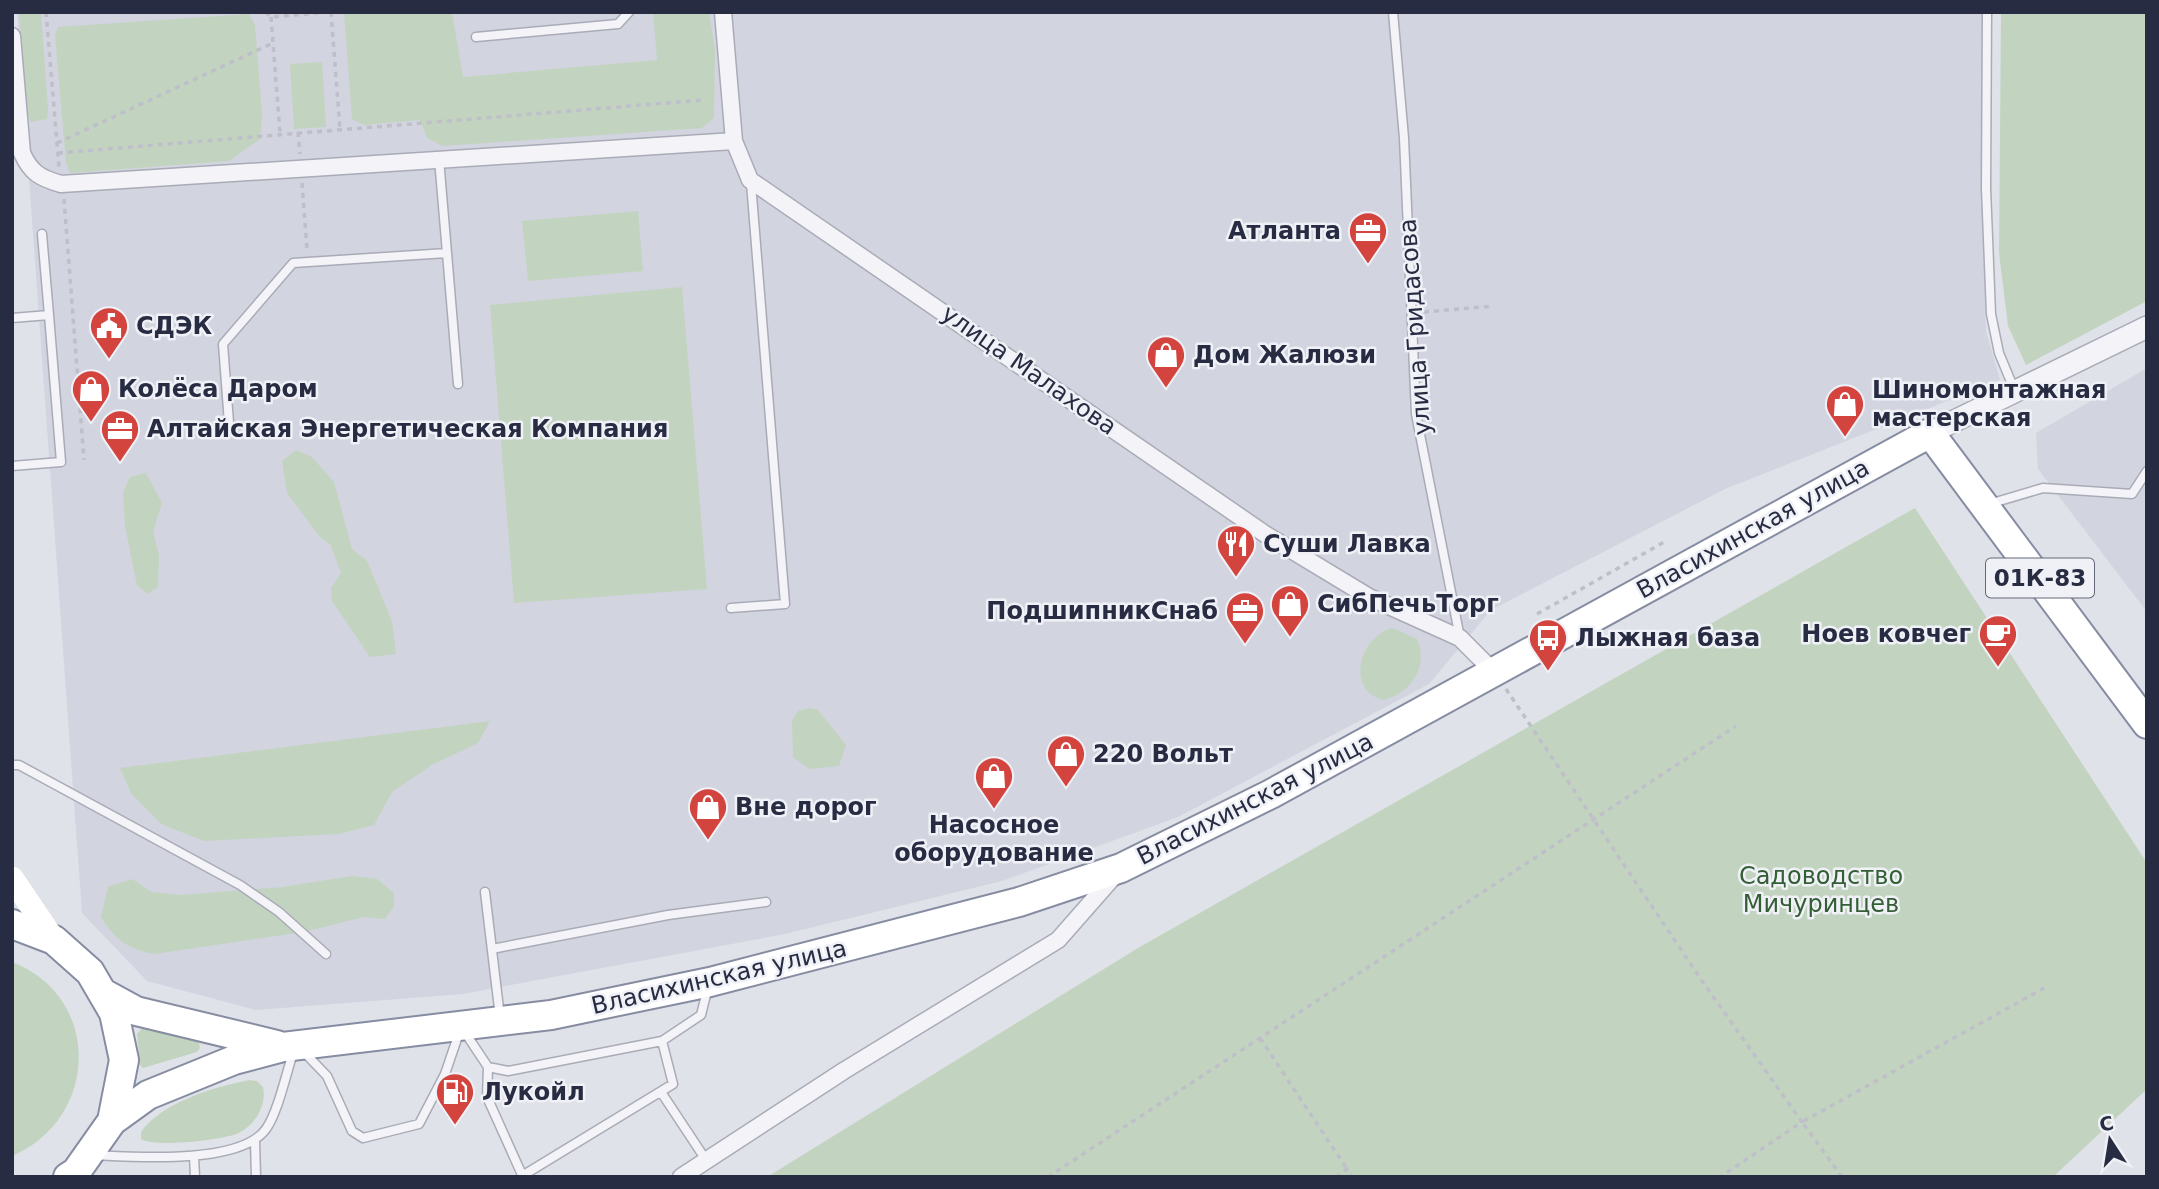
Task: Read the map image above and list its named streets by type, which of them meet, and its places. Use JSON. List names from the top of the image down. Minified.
{"streets":{"highway":["Власихинская улица","01К-83"],"street":["улица Малахова"],"lane":["улица Гридасова"]},"crossings":[["улица Гридасова","улица Малахова"],["Власихинская улица","01К-83"]],"parks":["Садоводство Мичуринцев"],"places":{"office":["Атланта","Алтайская Энергетическая Компания","ПодшипникСнаб"],"public building":["СДЭК"],"shop":["Дом Жалюзи","Колёса Даром","Шиномонтажная мастерская","СибПечьТорг","220 Вольт","Насосное оборудование","Вне дорог"],"restaurant":["Суши Лавка"],"cafe":["Ноев ковчег"],"bus stop":["Лыжная база"],"fuel station":["Лукойл"]},"north":"top"}
